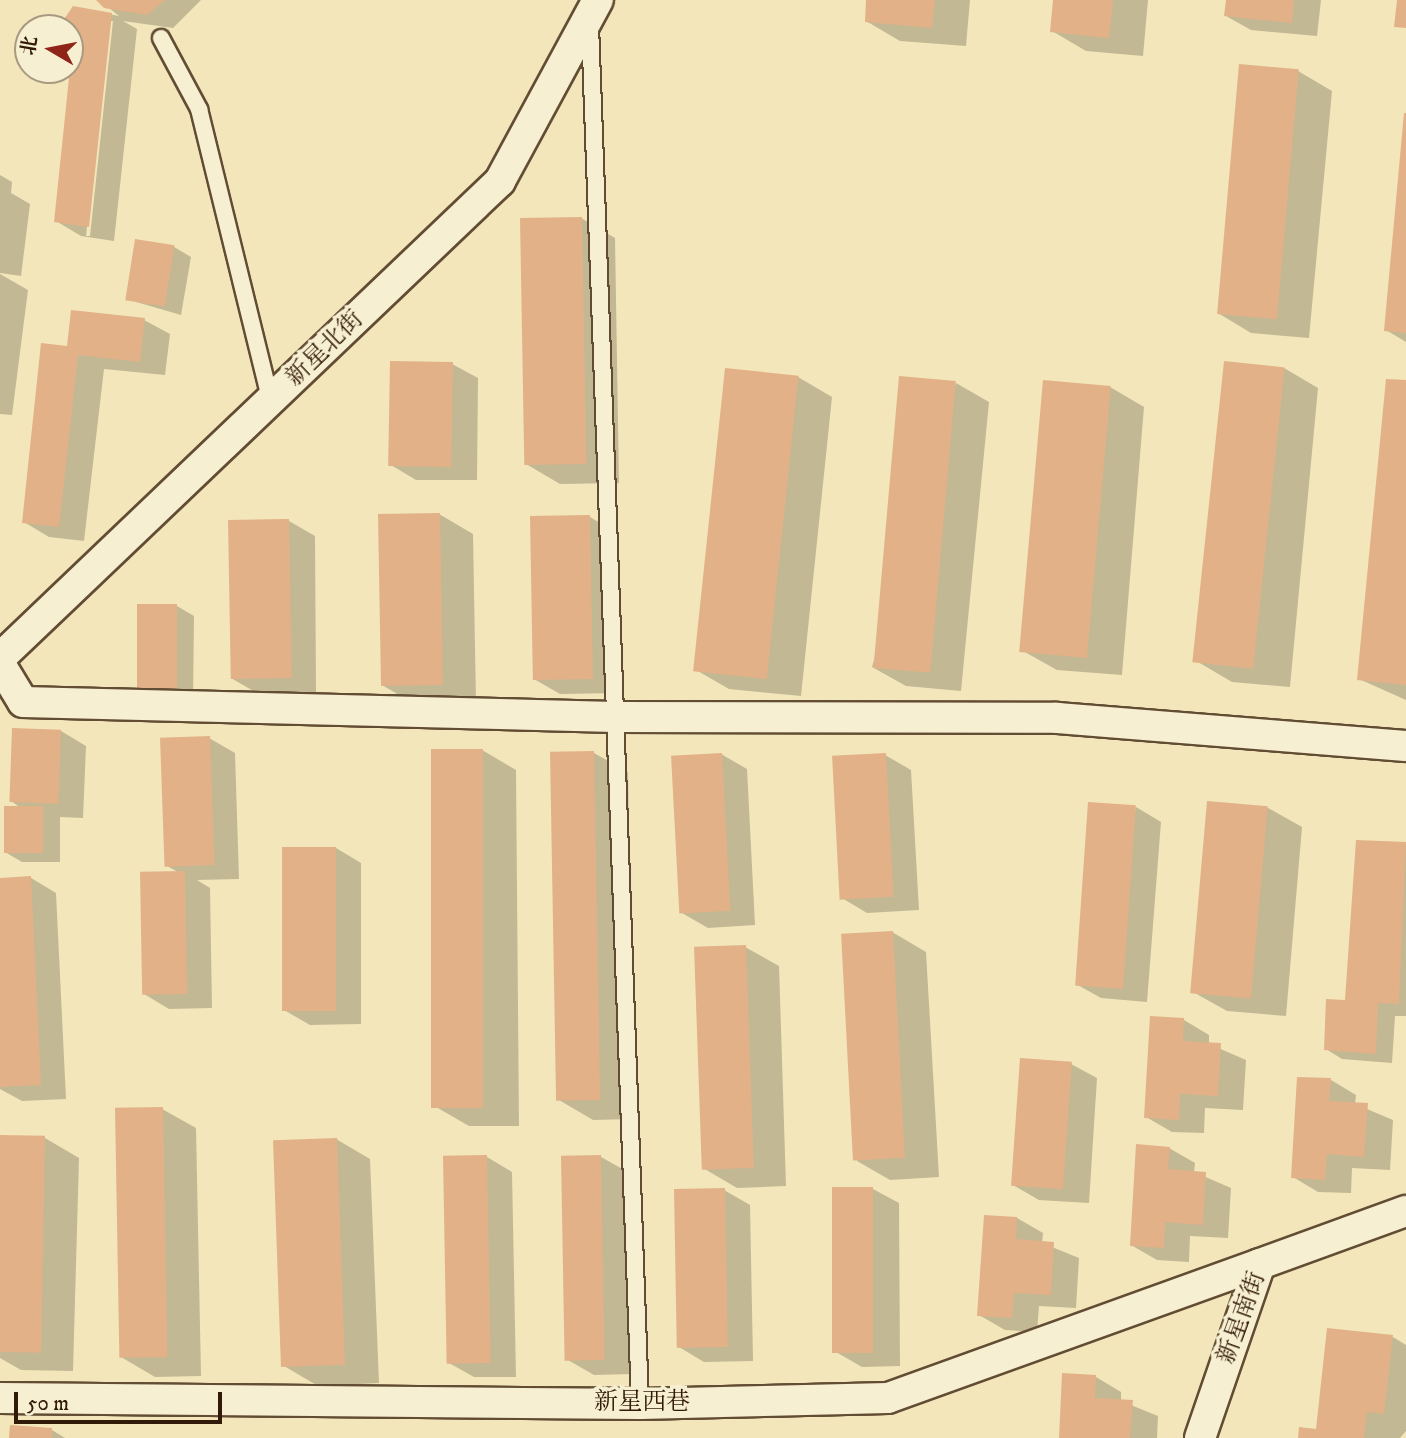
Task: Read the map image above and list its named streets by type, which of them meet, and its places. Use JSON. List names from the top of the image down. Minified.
{"streets":{"street":["新星北街","新星南街","新星西巷"]},"crossings":[["新星南街","新星西巷"]],"scale_bar":"50 m","north":"left"}
